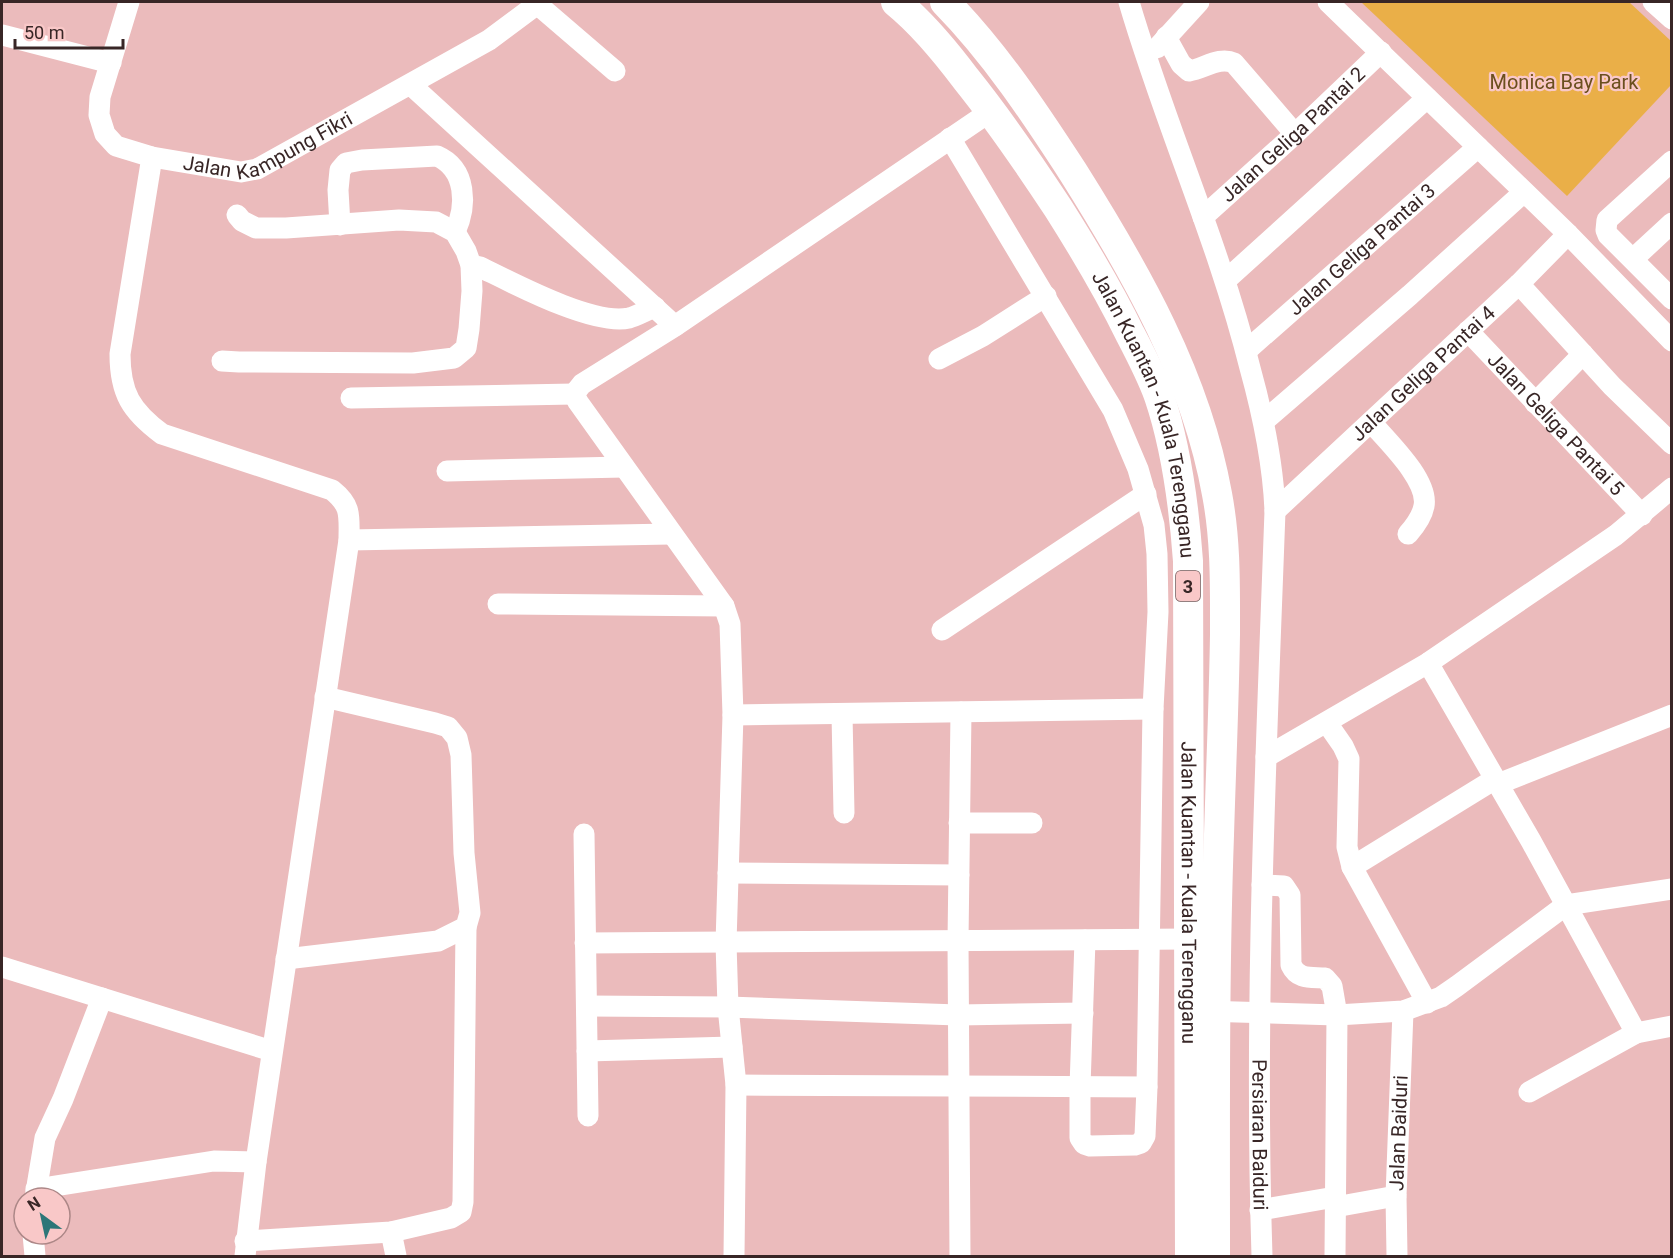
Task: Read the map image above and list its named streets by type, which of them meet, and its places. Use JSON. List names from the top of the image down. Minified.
{"streets":{"highway":["Jalan Kuantan - Kuala Terengganu","3"],"street":["Jalan Geliga Pantai 2","Jalan Kampung Fikri","Jalan Geliga Pantai 3","Jalan Geliga Pantai 4","Jalan Geliga Pantai 5","Persiaran Baiduri","Jalan Baiduri"]},"crossings":[["Jalan Geliga Pantai 2","Persiaran Baiduri"],["Jalan Geliga Pantai 3","Persiaran Baiduri"],["Jalan Geliga Pantai 4","Jalan Geliga Pantai 5"],["Jalan Geliga Pantai 4","Persiaran Baiduri"]],"parks":["Monica Bay Park"],"scale_bar":"50 m","north":"top left"}
